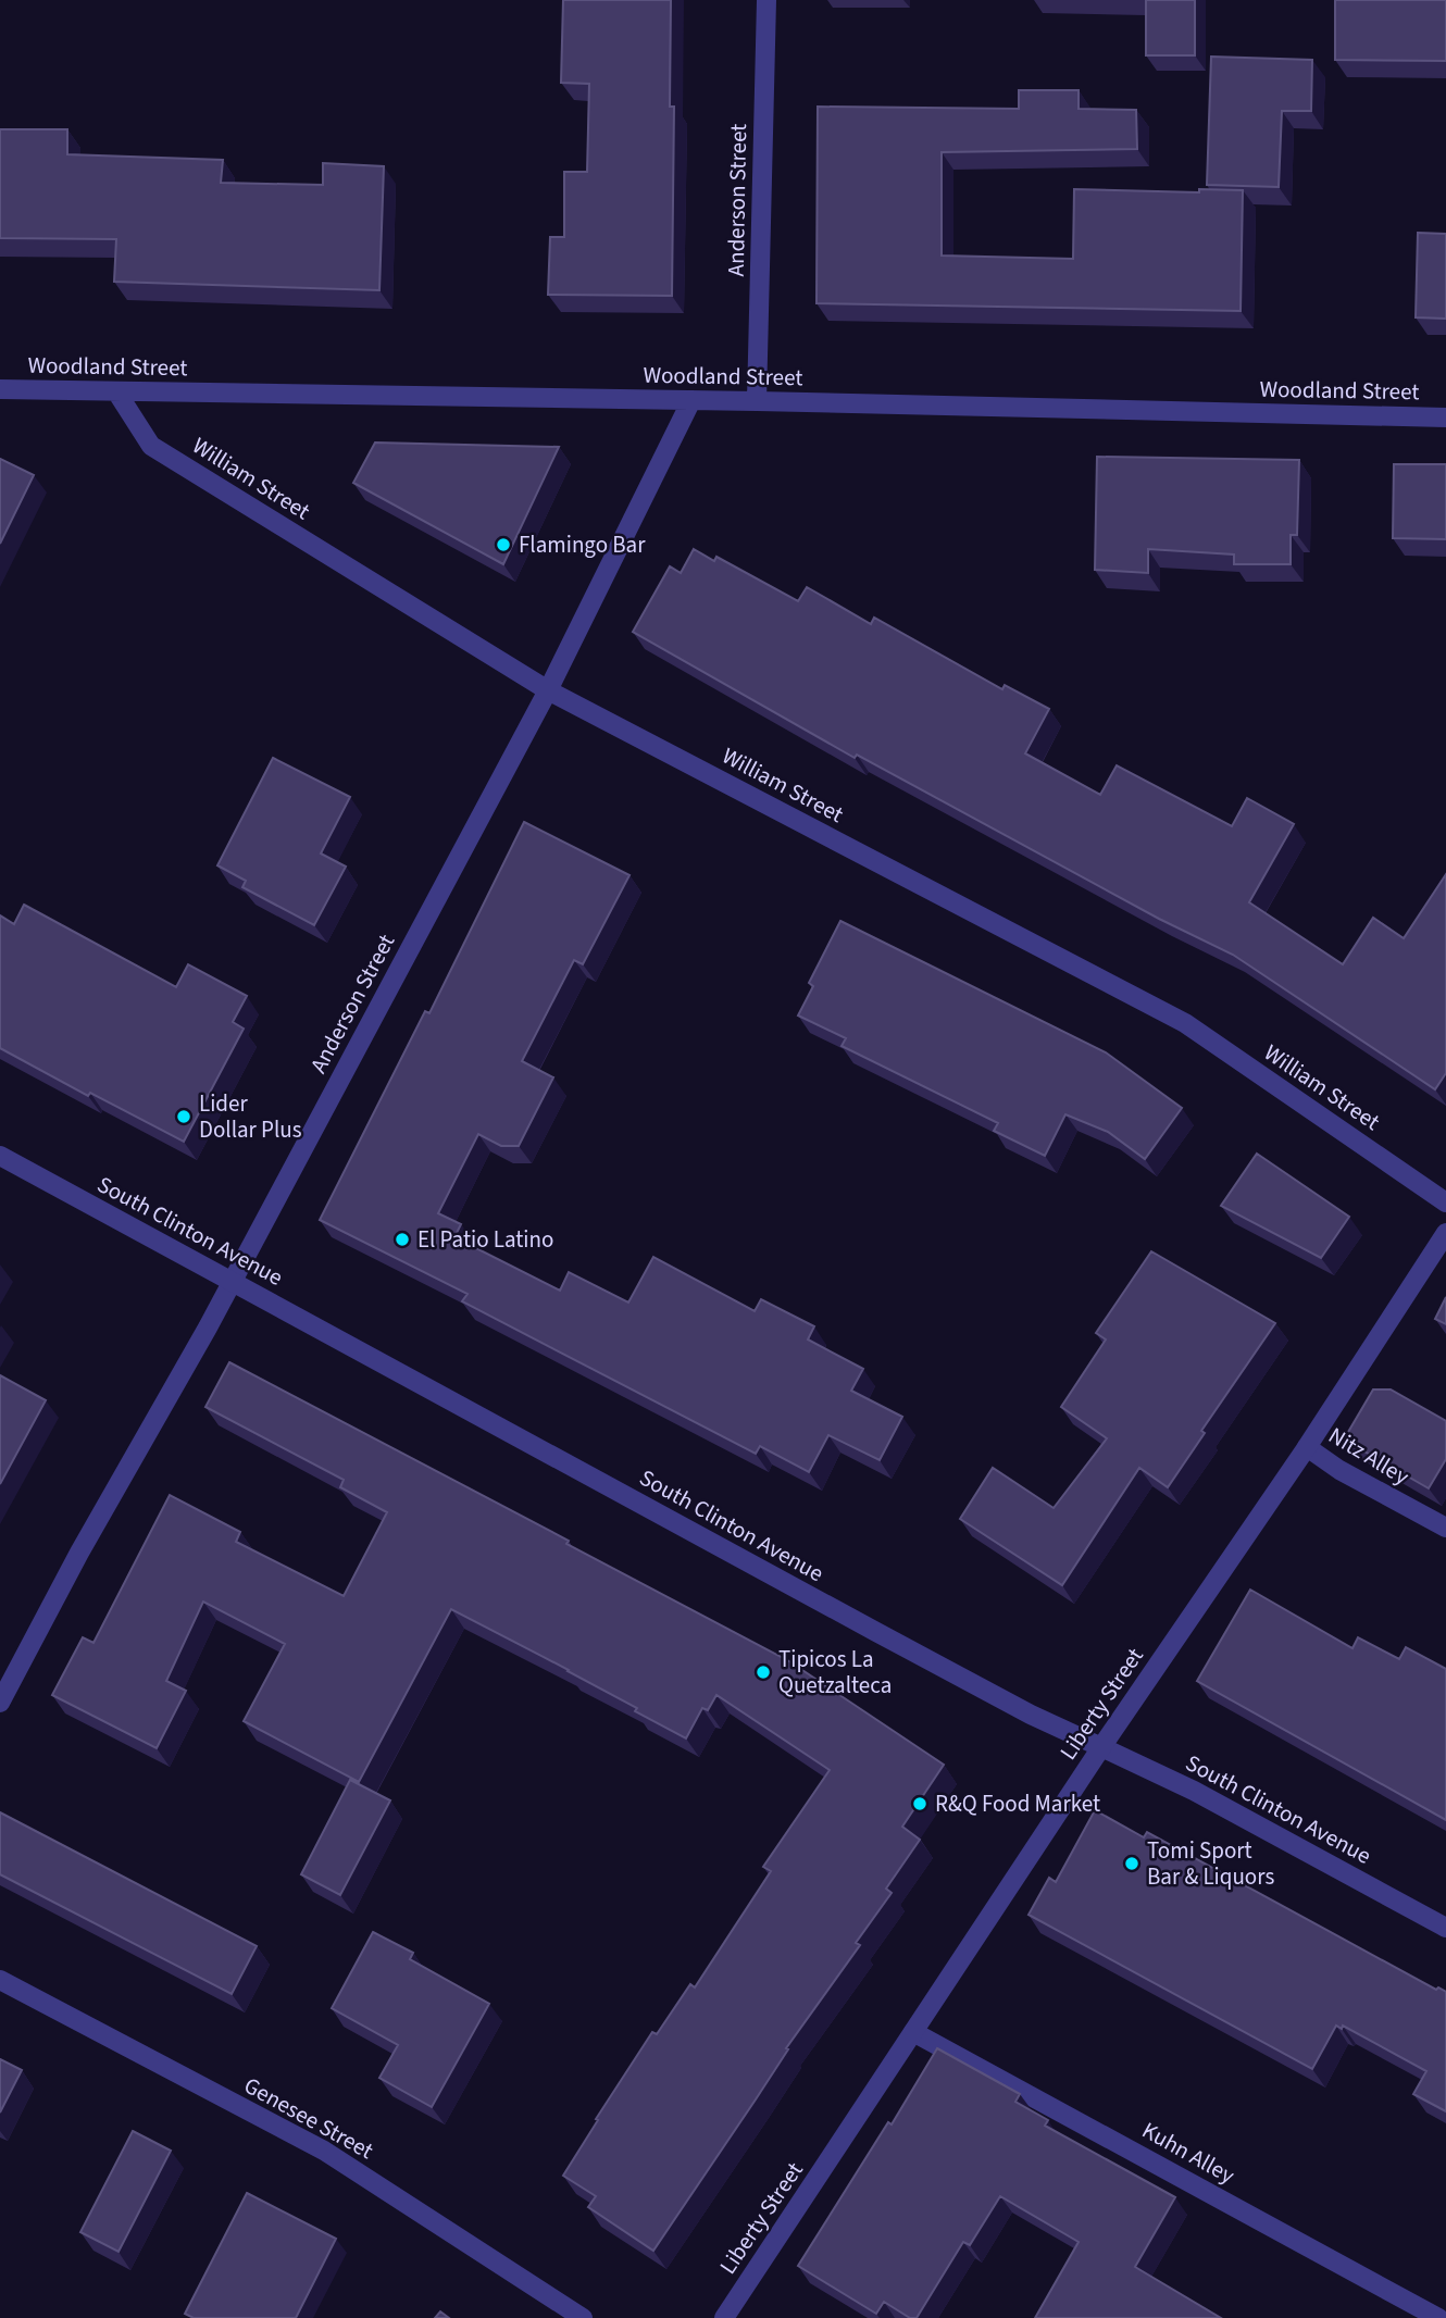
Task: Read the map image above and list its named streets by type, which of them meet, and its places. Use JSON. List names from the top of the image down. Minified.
{"streets":{"street":["Anderson Street","Woodland Street","William Street","South Clinton Avenue","Nitz Alley","Liberty Street","Genesee Street","Kuhn Alley"]},"crossings":[["Anderson Street","Woodland Street"],["Anderson Street","William Street"],["Anderson Street","South Clinton Avenue"],["Woodland Street","William Street"],["South Clinton Avenue","Liberty Street"],["Nitz Alley","Liberty Street"],["Liberty Street","Kuhn Alley"]],"places":["Flamingo Bar","Lider Dollar Plus","El Patio Latino","Tipicos La Quetzalteca","R&Q Food Market","Tomi Sport Bar & Liquors"]}
